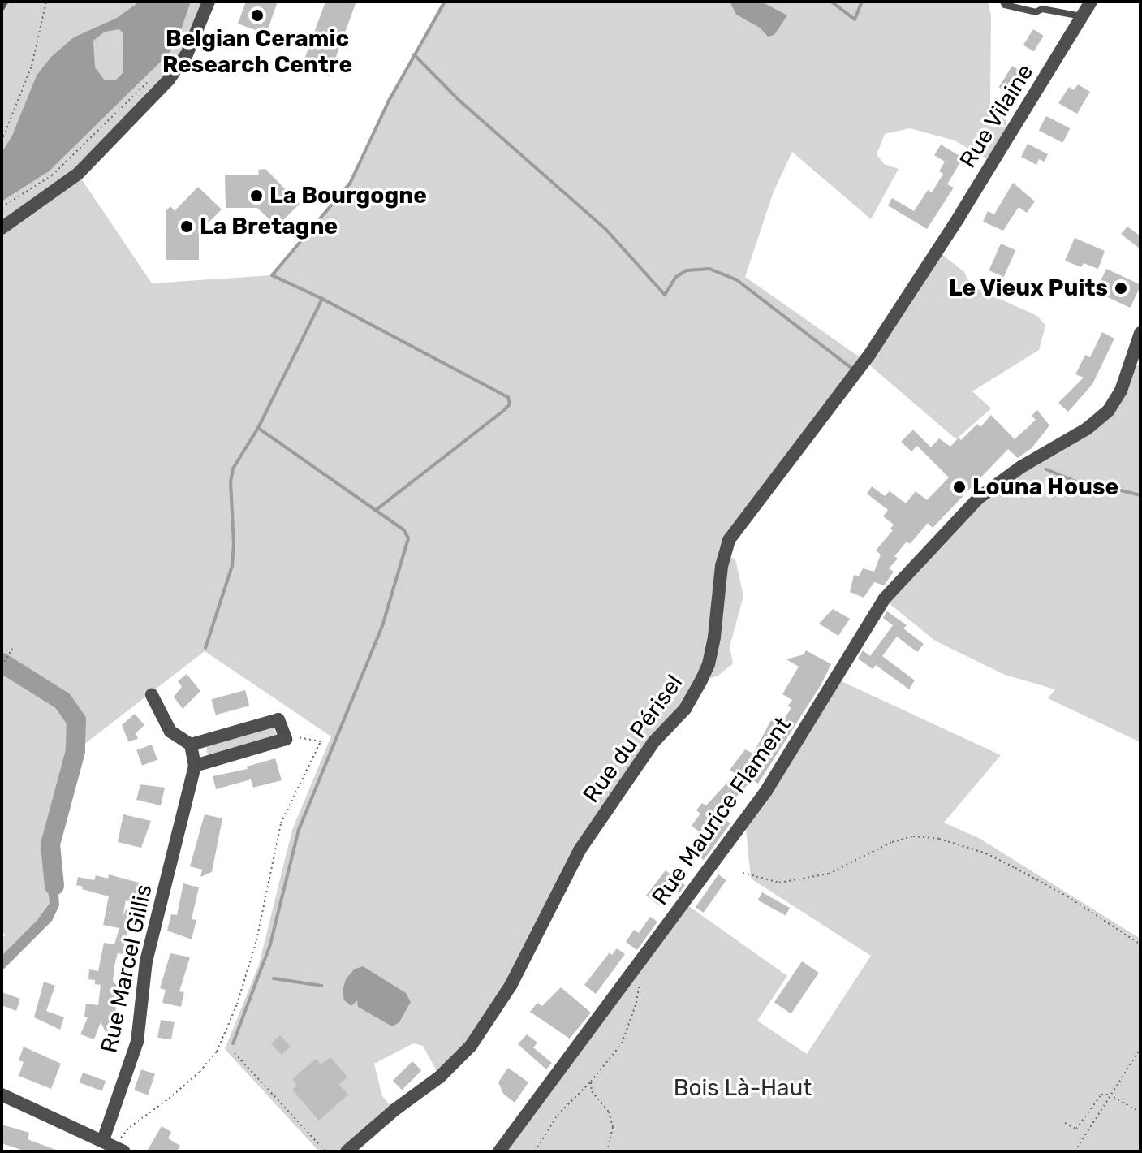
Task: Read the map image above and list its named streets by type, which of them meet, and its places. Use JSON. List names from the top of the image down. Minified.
{"streets":{"street":["Rue Vilaine","Rue du Périsel","Rue Maurice Flament","Rue Marcel Gillis"]},"crossings":[["Rue Vilaine","Rue du Périsel"]],"parks":["Bois Là-Haut"],"places":["Belgian Ceramic Research Centre","La Bourgogne","La Bretagne","Le Vieux Puits","Louna House"]}
